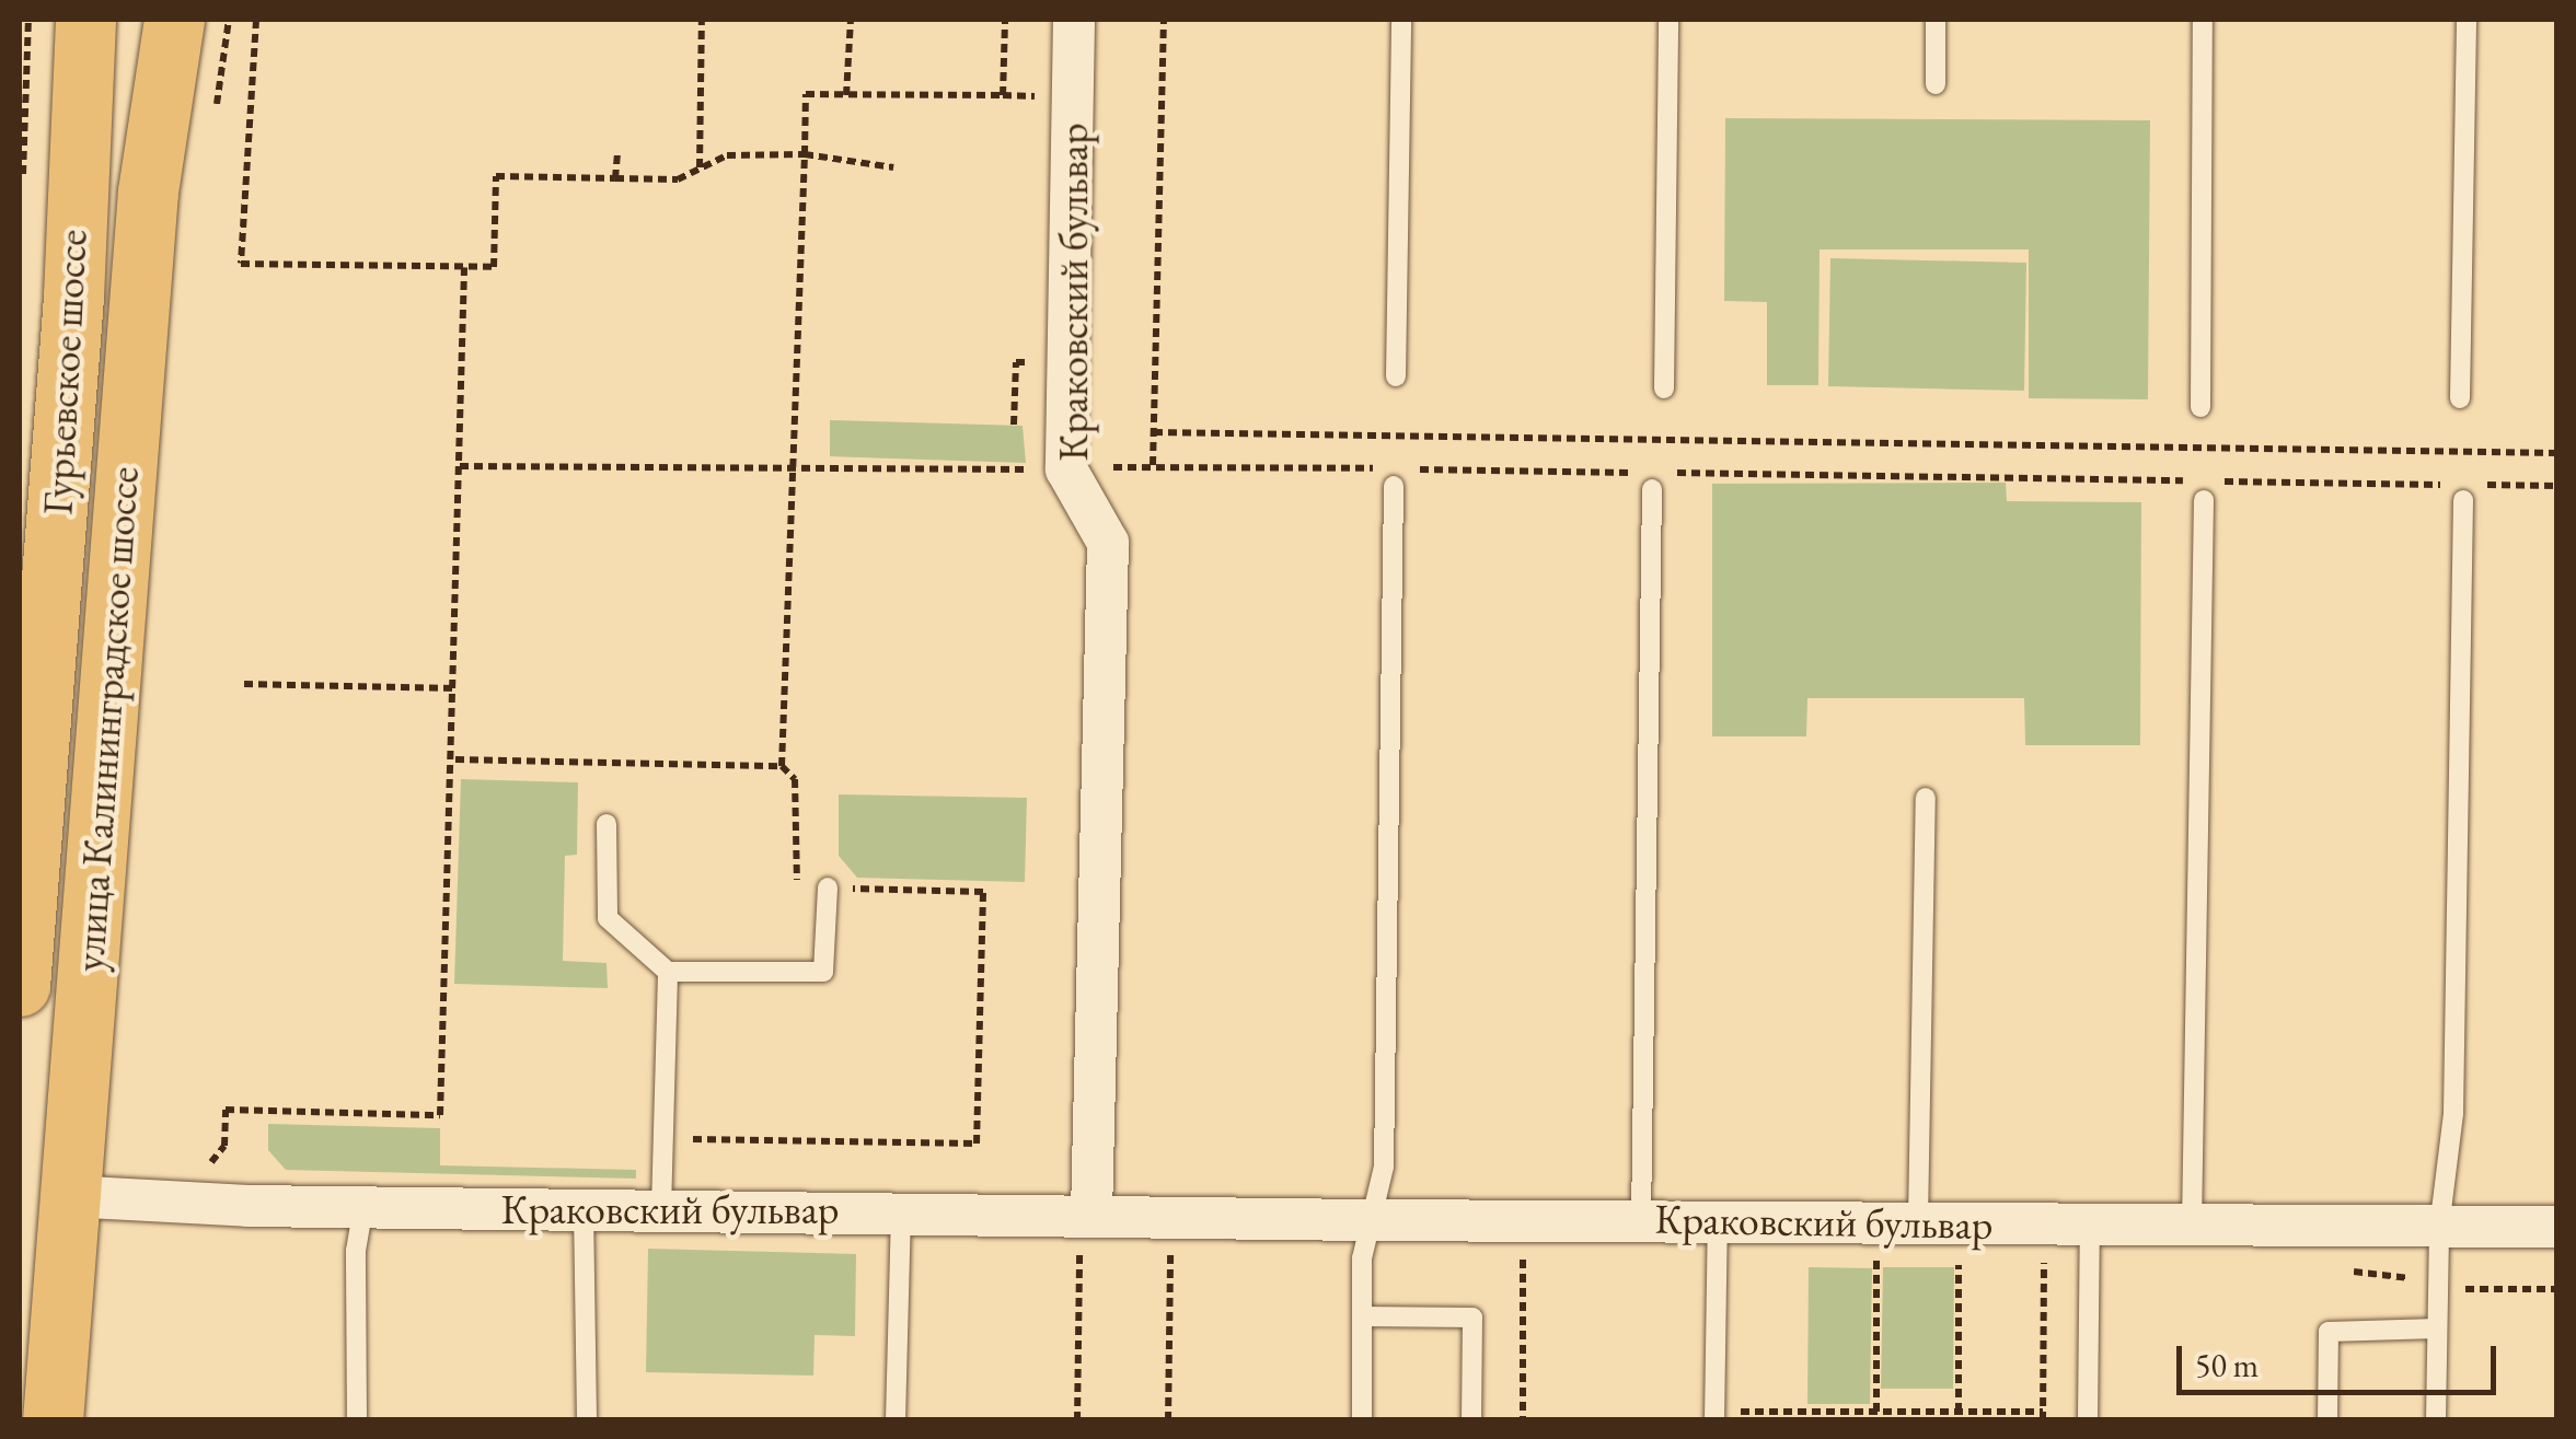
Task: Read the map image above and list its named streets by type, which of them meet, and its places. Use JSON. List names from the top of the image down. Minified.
{"streets":{"main road":["Гурьевское шоссе","улица Калининградское шоссе"],"street":["Краковский бульвар"]},"crossings":[["Краковский бульвар","улица Калининградское шоссе"]],"scale_bar":"50 m"}
